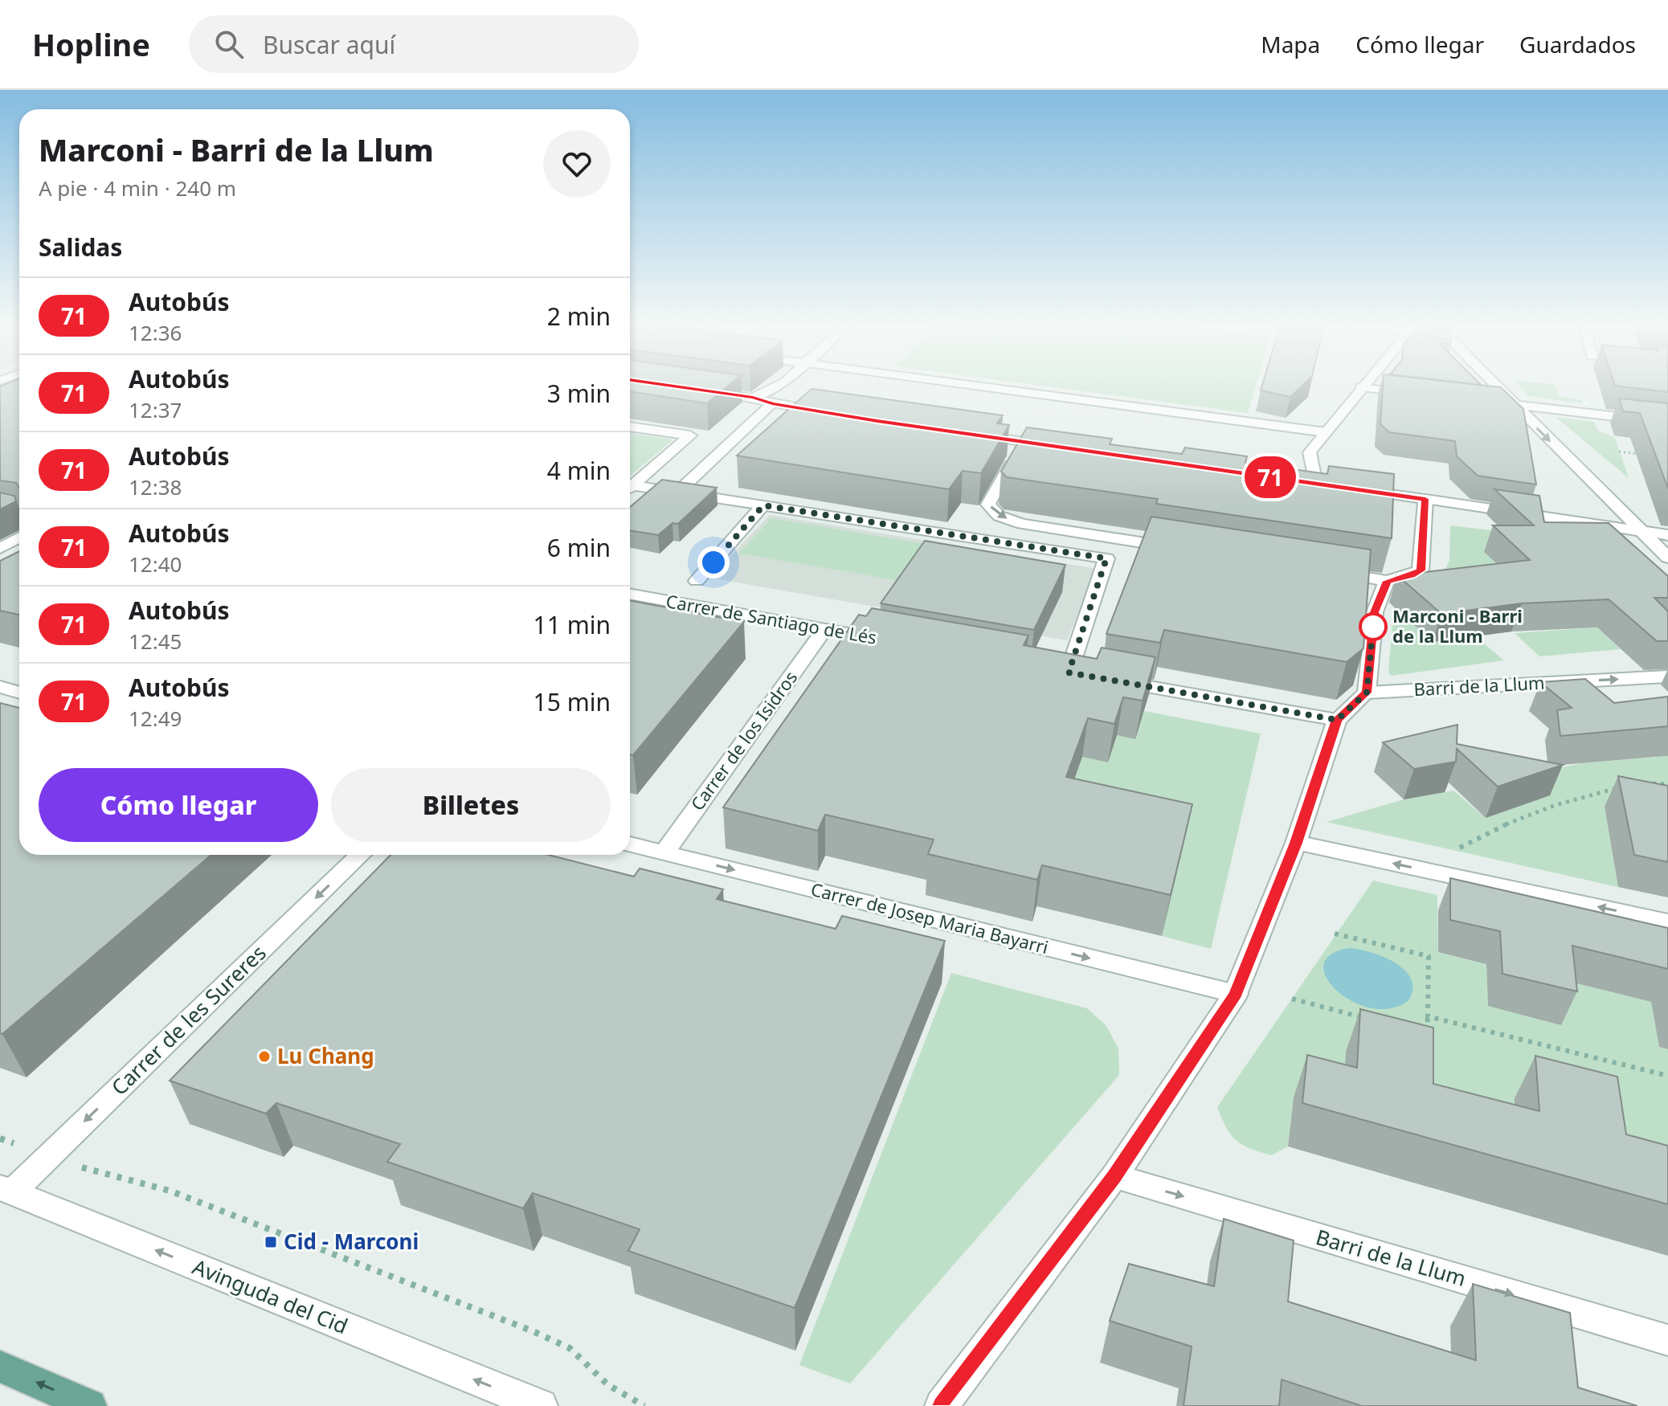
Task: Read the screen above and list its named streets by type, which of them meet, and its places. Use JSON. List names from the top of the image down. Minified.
{"streets":{"street":["Carrer de Santiago de Lés","Barri de la Llum","Carrer de los Isidros","Carrer de Josep Maria Bayarri","Carrer de les Sureres","Avinguda del Cid"]},"crossings":[["Carrer de Santiago de Lés","Carrer de los Isidros"],["Carrer de los Isidros","Carrer de Josep Maria Bayarri"],["Carrer de les Sureres","Avinguda del Cid"]],"one_way":["Barri de la Llum","Carrer de Josep Maria Bayarri","Carrer de les Sureres","Avinguda del Cid"],"places":{"other":["Marconi - Barri de la Llum","Lu Chang"],"transit":["Cid - Marconi"]},"lines":["bus line 71"],"page":{"header":"Hopline","search":"Buscar aquí","nav":["Mapa","Cómo llegar","Guardados"],"on_map":"71","heading":[["Marconi - Barri de la Llum","A pie · 4 min · 240 m"],"Salidas"],"list":[{"mark":"71","name":"Autobús","note":"12:36","value":"2 min"},{"mark":"71","name":"Autobús","note":"12:37","value":"3 min"},{"mark":"71","name":"Autobús","note":"12:38","value":"4 min"},{"mark":"71","name":"Autobús","note":"12:40","value":"6 min"},{"mark":"71","name":"Autobús","note":"12:45","value":"11 min"},{"mark":"71","name":"Autobús","note":"12:49","value":"15 min"}],"buttons":["Cómo llegar","Billetes"]}}
